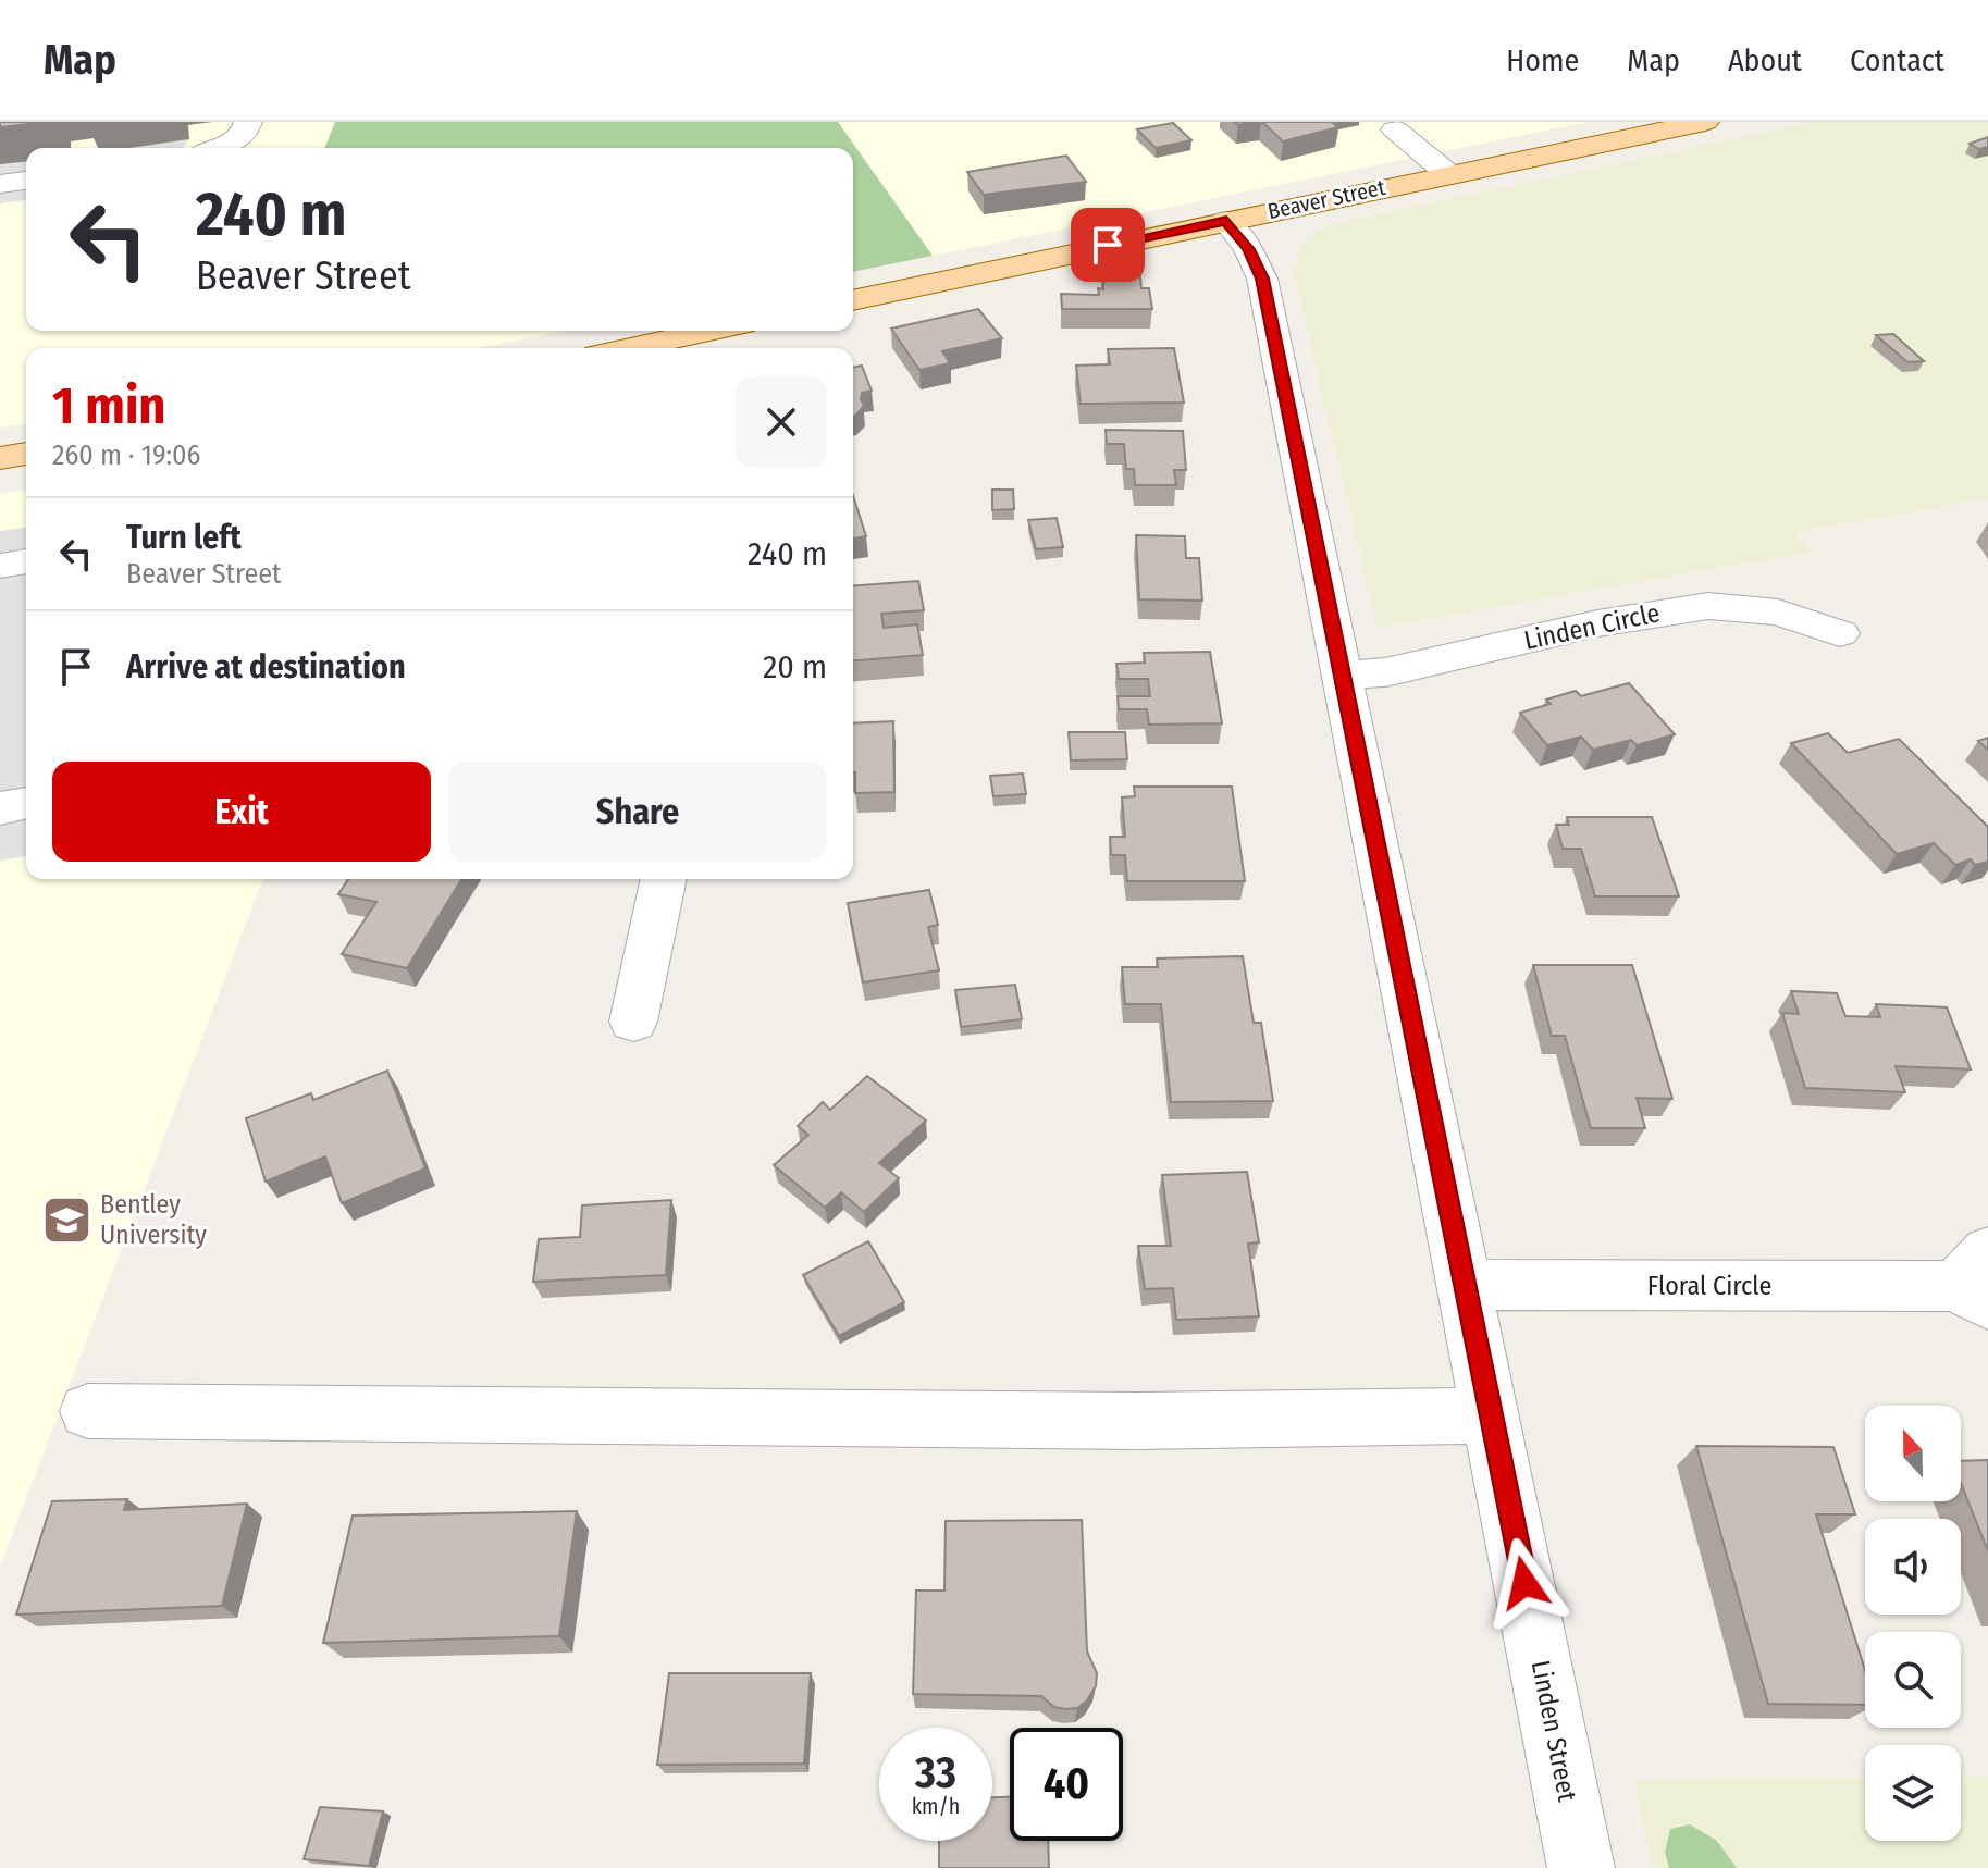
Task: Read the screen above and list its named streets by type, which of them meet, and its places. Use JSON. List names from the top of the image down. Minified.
{"streets":{"main road":["Beaver Street"],"street":["Linden Circle","Floral Circle","Linden Street"]},"crossings":[["Beaver Street","Linden Street"],["Linden Circle","Linden Street"],["Floral Circle","Linden Street"]],"places":{"school or university":["Bentley University"]},"north":"top","page":{"header":"Map","nav":["Home","Map","About","Contact"],"turn":["240 m","Beaver Street"],"heading":["1 min","260 m · 19:06"],"list":[{"name":"Turn left","note":"Beaver Street","value":"240 m"},{"name":"Arrive at destination","value":"20 m"}],"buttons":["Exit","Share"],"speed":"33 km/h","limit":"40"}}
